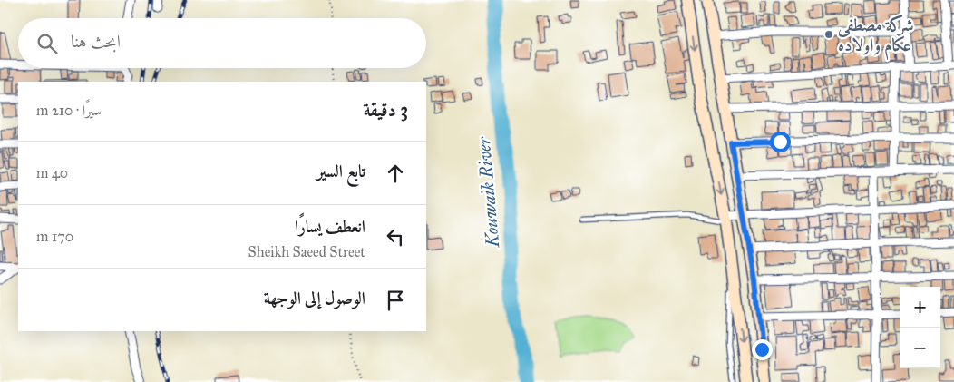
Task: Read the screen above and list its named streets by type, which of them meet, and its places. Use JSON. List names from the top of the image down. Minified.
{"water":["Kouwaik River"],"places":["شركة مصطفى عكام واولاده"],"page":{"search":"ابحث هنا","heading":["3 دقيقة","سيرًا · 210 m"],"list":[["تابع السير","40 m"],["انعطف يسارًا","Sheikh Saeed Street","170 m"],"الوصول إلى الوجهة"],"map_buttons":["+","−"]}}
